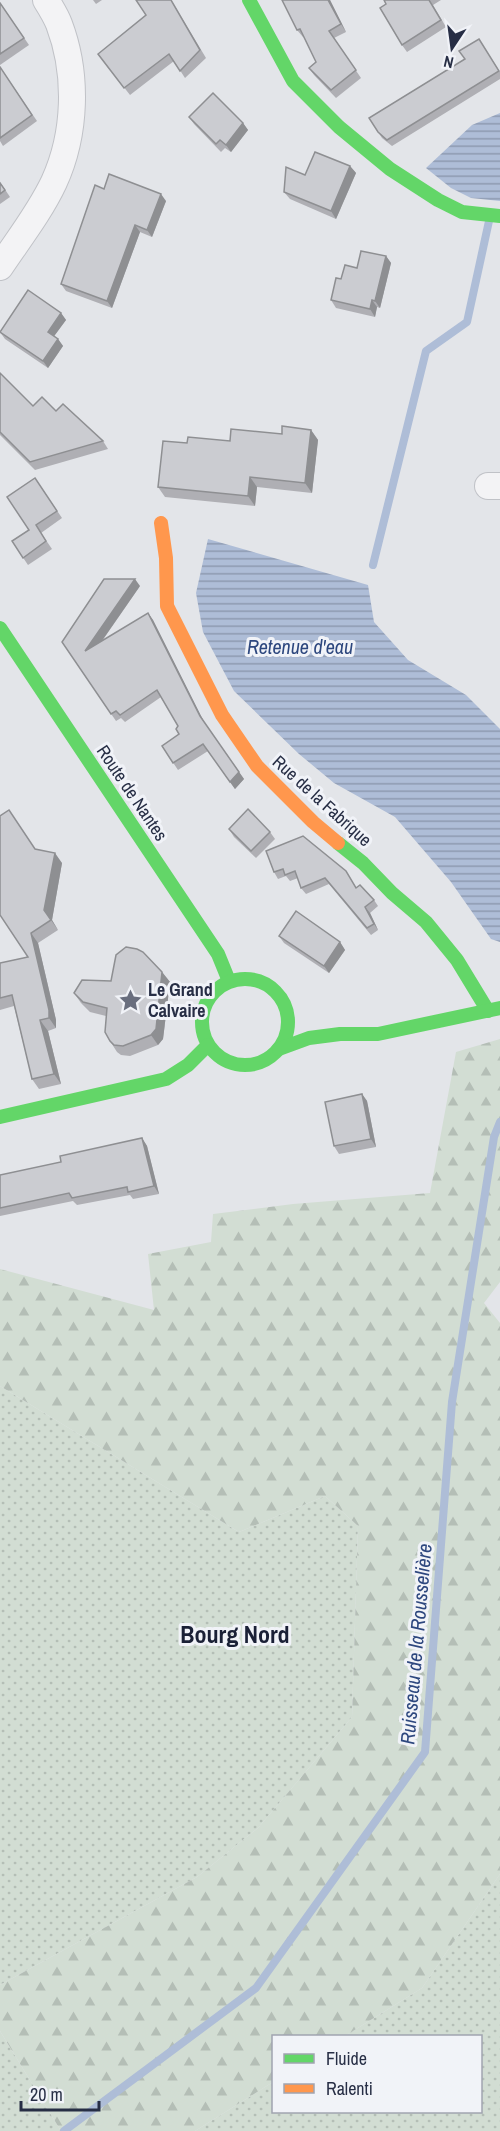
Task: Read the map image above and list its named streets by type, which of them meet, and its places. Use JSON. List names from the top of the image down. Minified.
{"streets":{"street":["Route de Nantes","Rue de la Fabrique"]},"districts":["Bourg Nord"],"water":["Retenue d'eau","Ruisseau de la Rousselière"],"places":{"place":["Le Grand Calvaire"]},"legend":["Fluide","Ralenti"],"scale_bar":"20 m","north":"bottom"}
